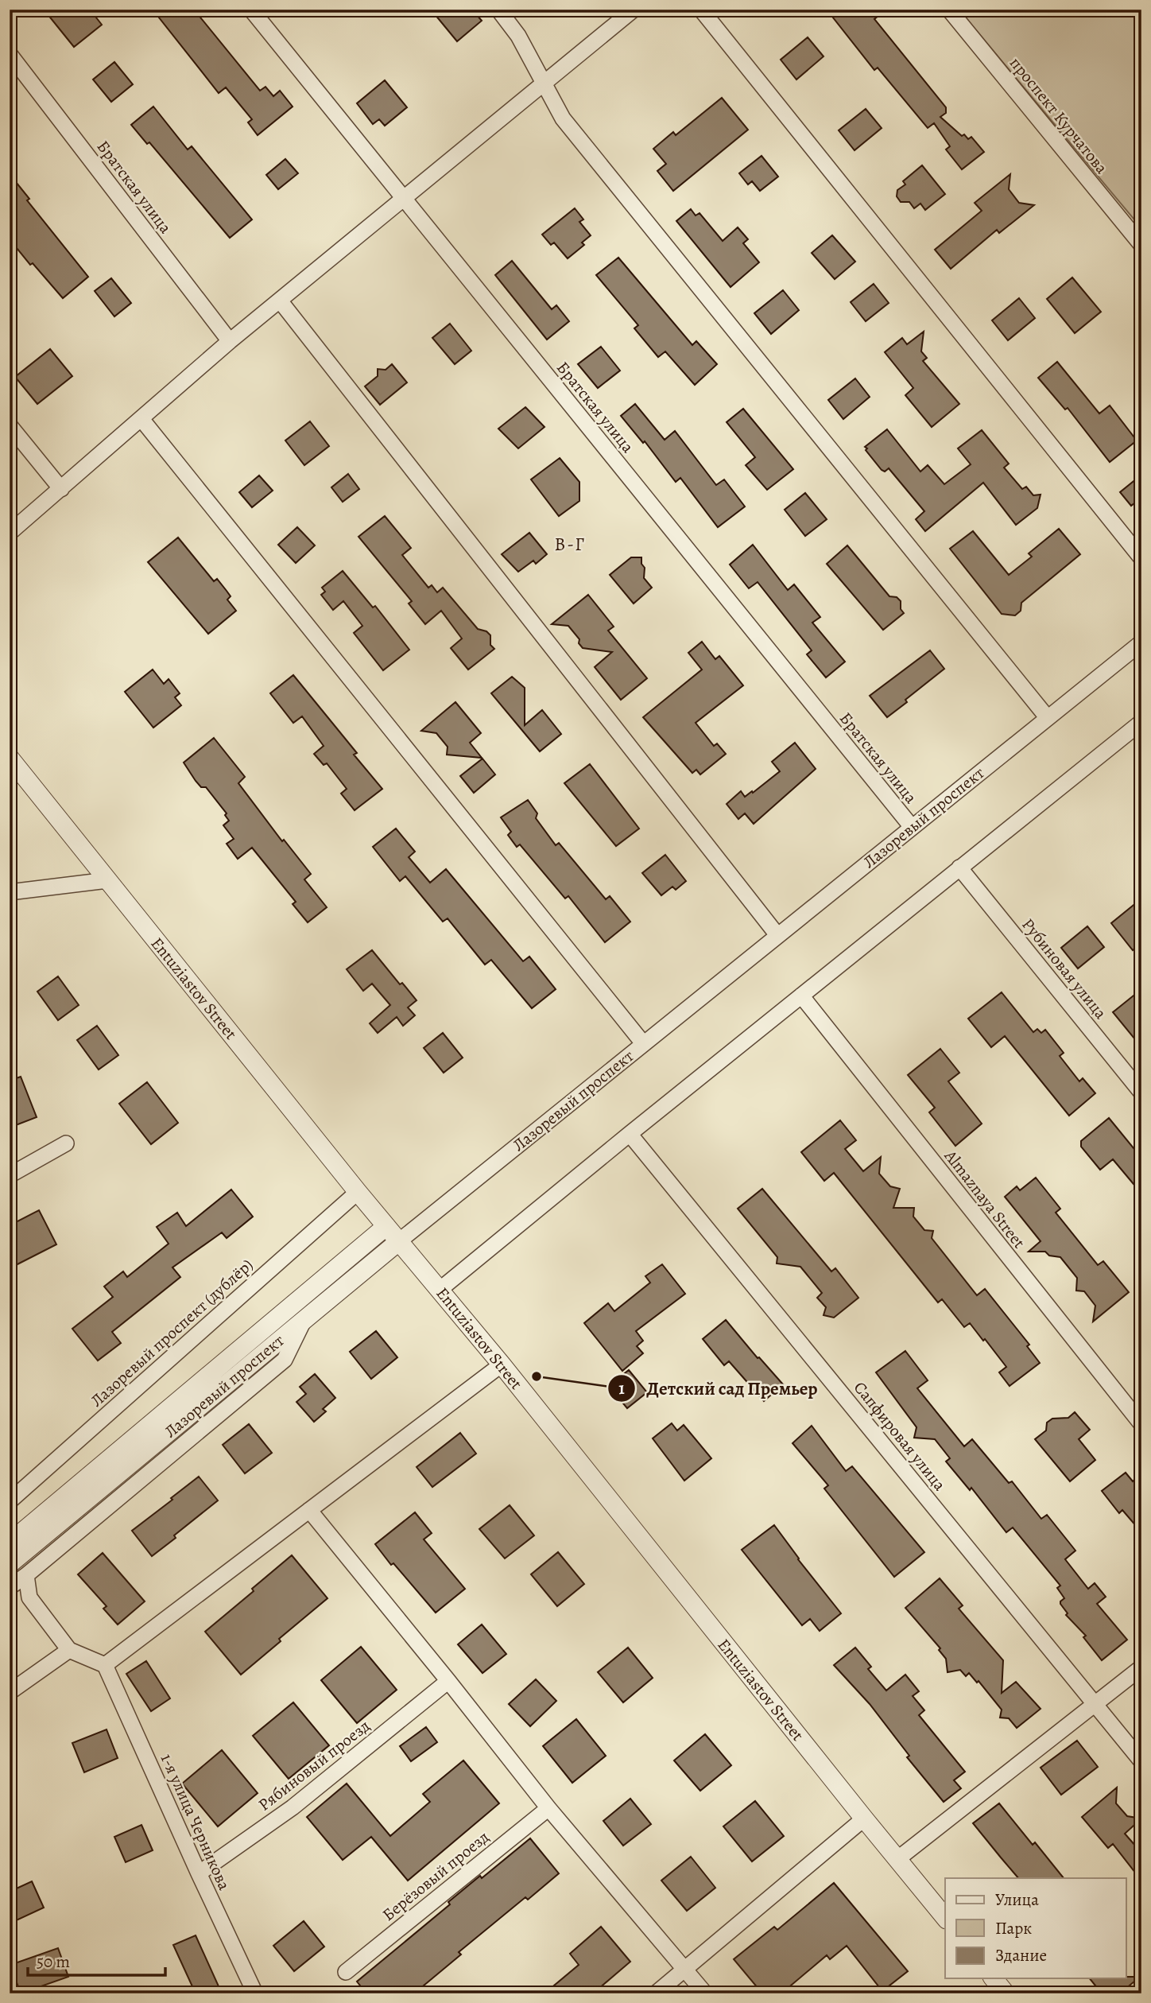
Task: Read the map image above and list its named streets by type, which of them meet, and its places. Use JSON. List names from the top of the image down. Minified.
{"streets":{"street":["проспект Курчатова","Братская улица","Лазоревый проспект","Рубиновая улица","Entuziastov Street","Almaznaya Street","Лазоревый проспект (дублёр)","Сапфировая улица","Рябиновый проезд","1-я улица Черникова","Берёзовый проезд"]},"crossings":[["Братская улица","Лазоревый проспект"],["Лазоревый проспект","Entuziastov Street"],["Entuziastov Street","Лазоревый проспект (дублёр)"],["Рябиновый проезд","1-я улица Черникова"]],"districts":["В-Г"],"places":["Детский сад Премьер"],"legend":["Улица","Парк","Здание"],"scale_bar":"50 m"}
